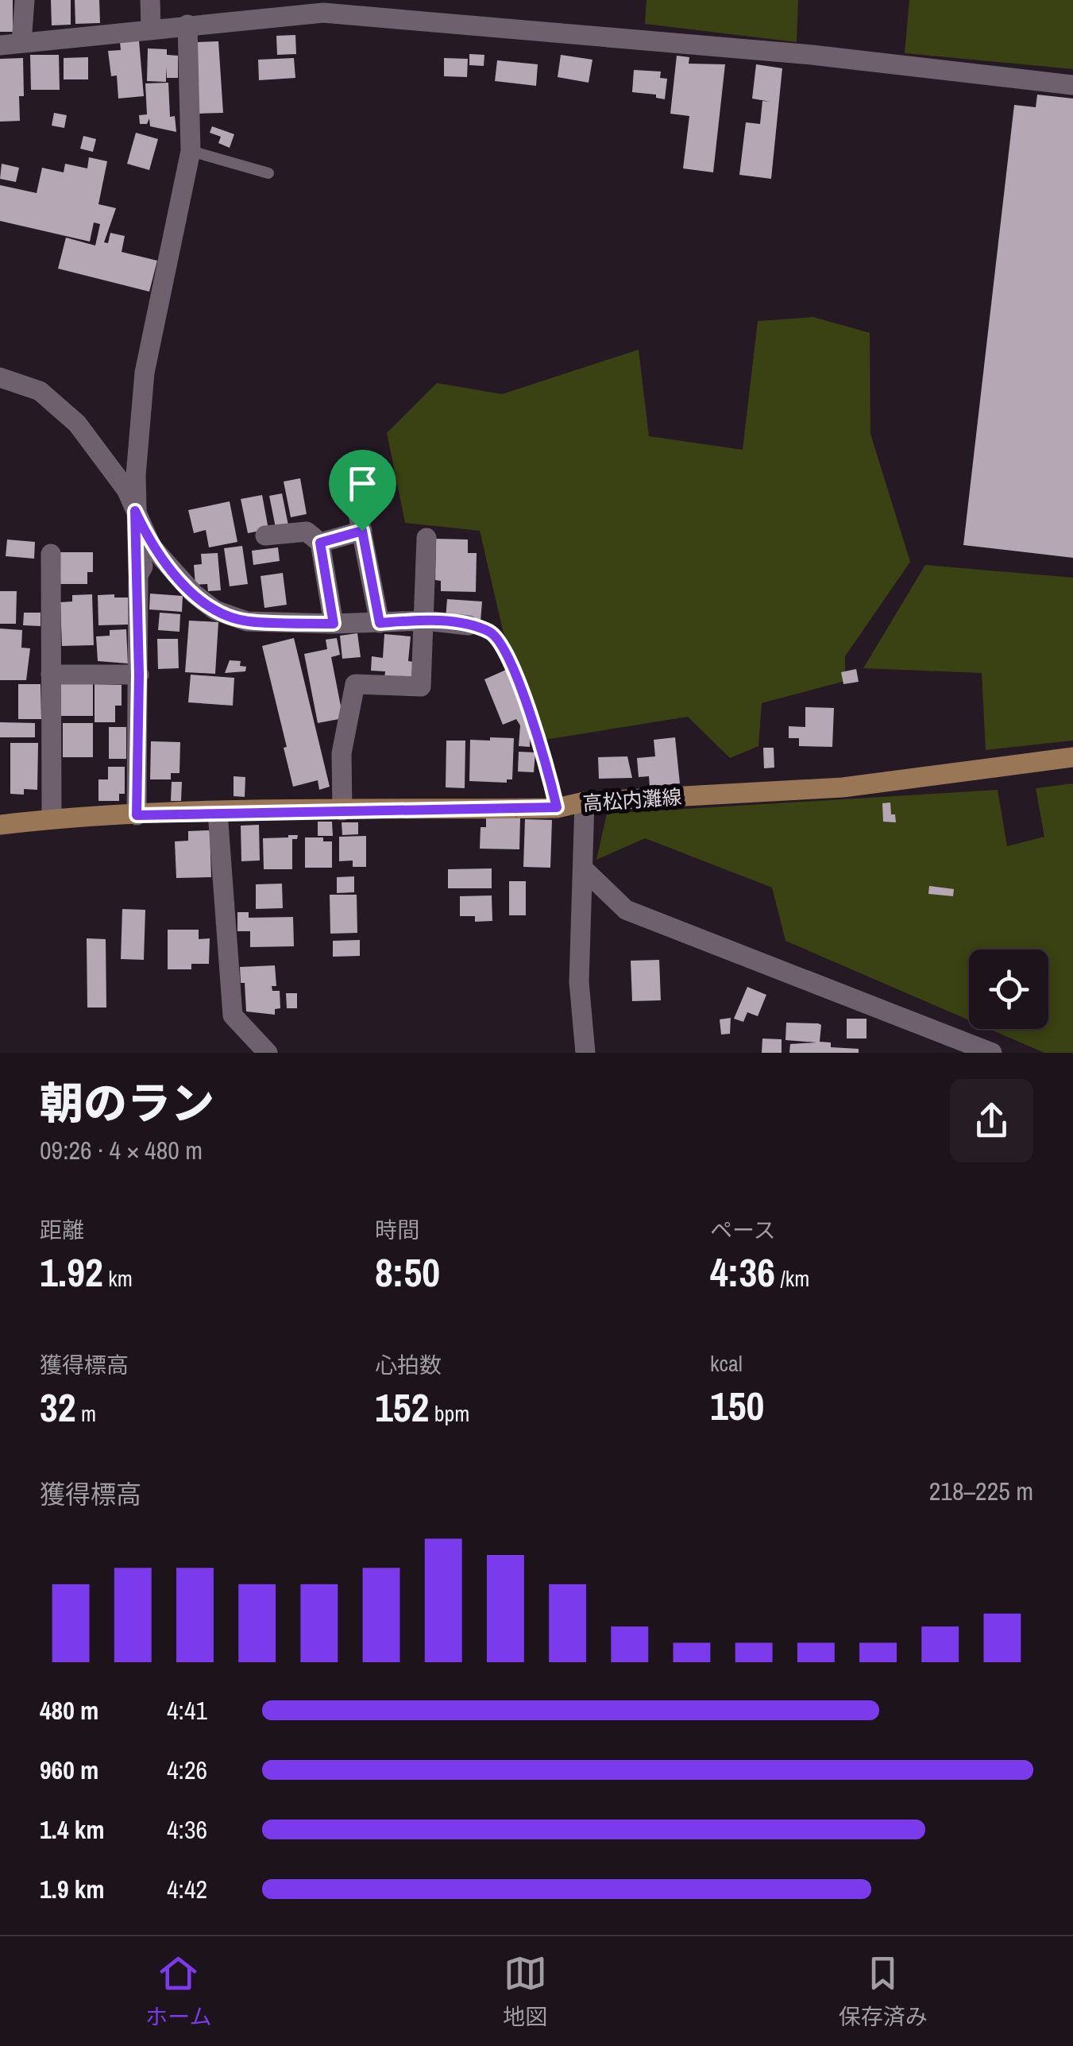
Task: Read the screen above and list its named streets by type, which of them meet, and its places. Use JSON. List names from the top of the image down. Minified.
{"streets":{"main road":["高松内灘線"]},"page":{"heading":["朝のラン","09:26 · 4 × 480 m"],"stats":[["距離","1.92 km"],["時間","8:50"],["ペース","4:36 /km"],["獲得標高","32 m"],["心拍数","152 bpm"],["kcal","150"]],"chart":["獲得標高","218–225 m"],"list":[{"name":"480 m","note":"4:41"},{"name":"960 m","note":"4:26"},{"name":"1.4 km","note":"4:36"},{"name":"1.9 km","note":"4:42"}],"tabs":["ホーム","地図","保存済み"]}}
